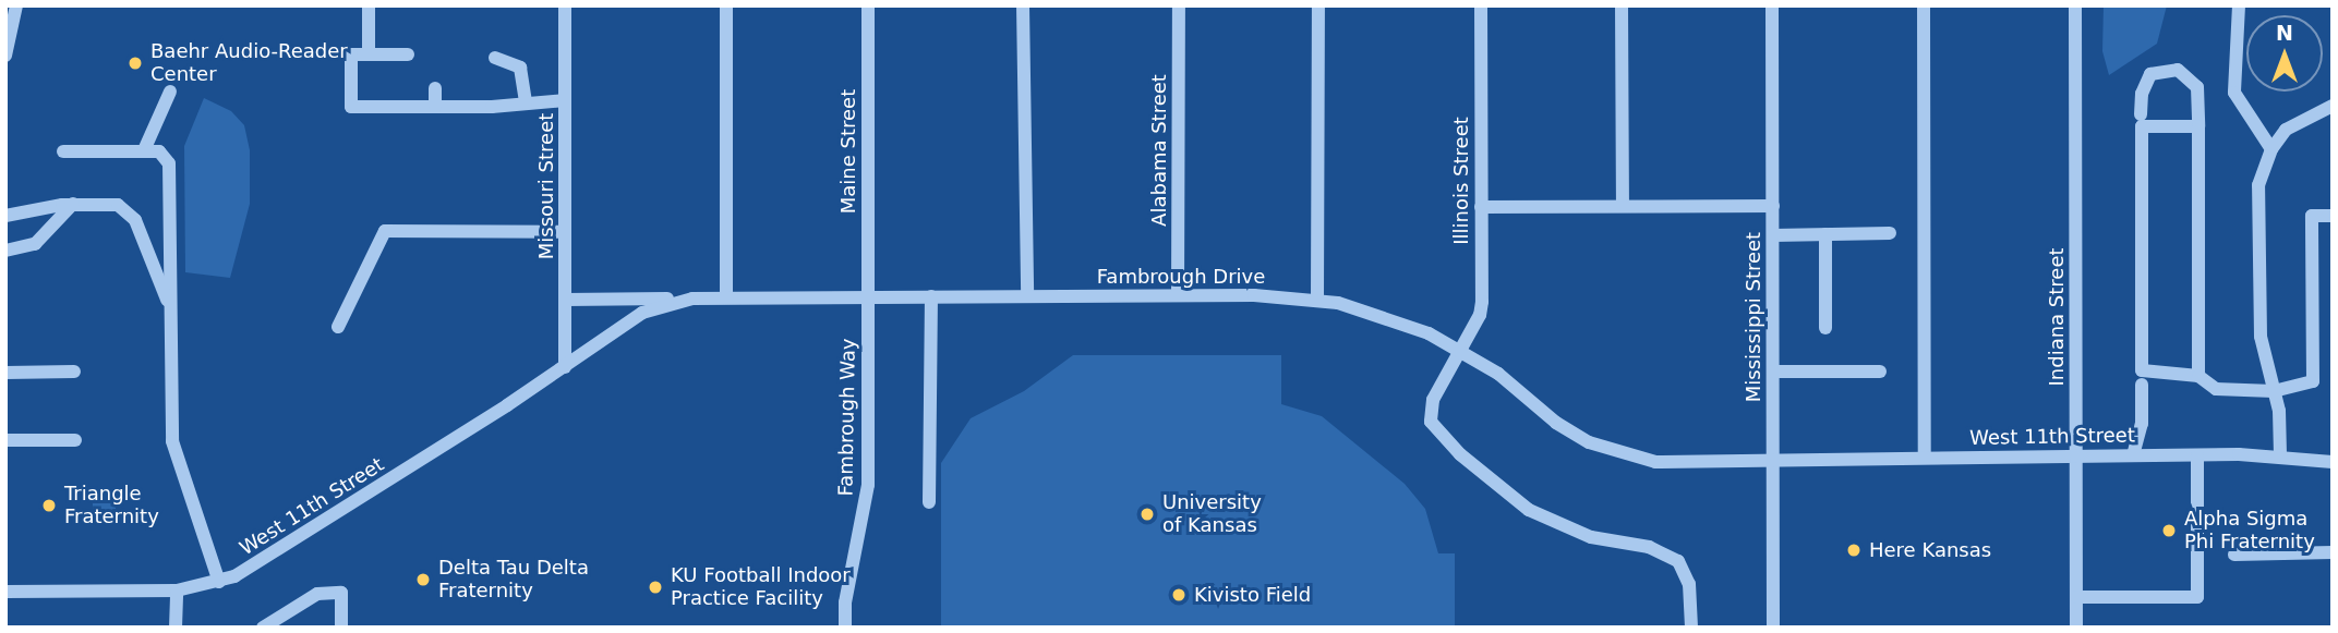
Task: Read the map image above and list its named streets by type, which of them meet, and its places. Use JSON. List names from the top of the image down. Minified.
{"streets":{"street":["Alabama Street","Maine Street","Illinois Street","Missouri Street","Fambrough Drive","Mississippi Street","Indiana Street","Fambrough Way","West 11th Street"]},"crossings":[["Alabama Street","Fambrough Drive"],["Maine Street","Fambrough Drive"],["Maine Street","Fambrough Way"],["Illinois Street","Fambrough Drive"],["Missouri Street","Fambrough Drive"],["Missouri Street","West 11th Street"],["Fambrough Drive","Mississippi Street"],["Fambrough Drive","Fambrough Way"],["Fambrough Drive","West 11th Street"],["Mississippi Street","West 11th Street"],["Indiana Street","West 11th Street"]],"places":["Baehr Audio-Reader Center","Triangle Fraternity","University of Kansas","Alpha Sigma Phi Fraternity","Here Kansas","Delta Tau Delta Fraternity","KU Football Indoor Practice Facility","Kivisto Field"],"north":"top"}
